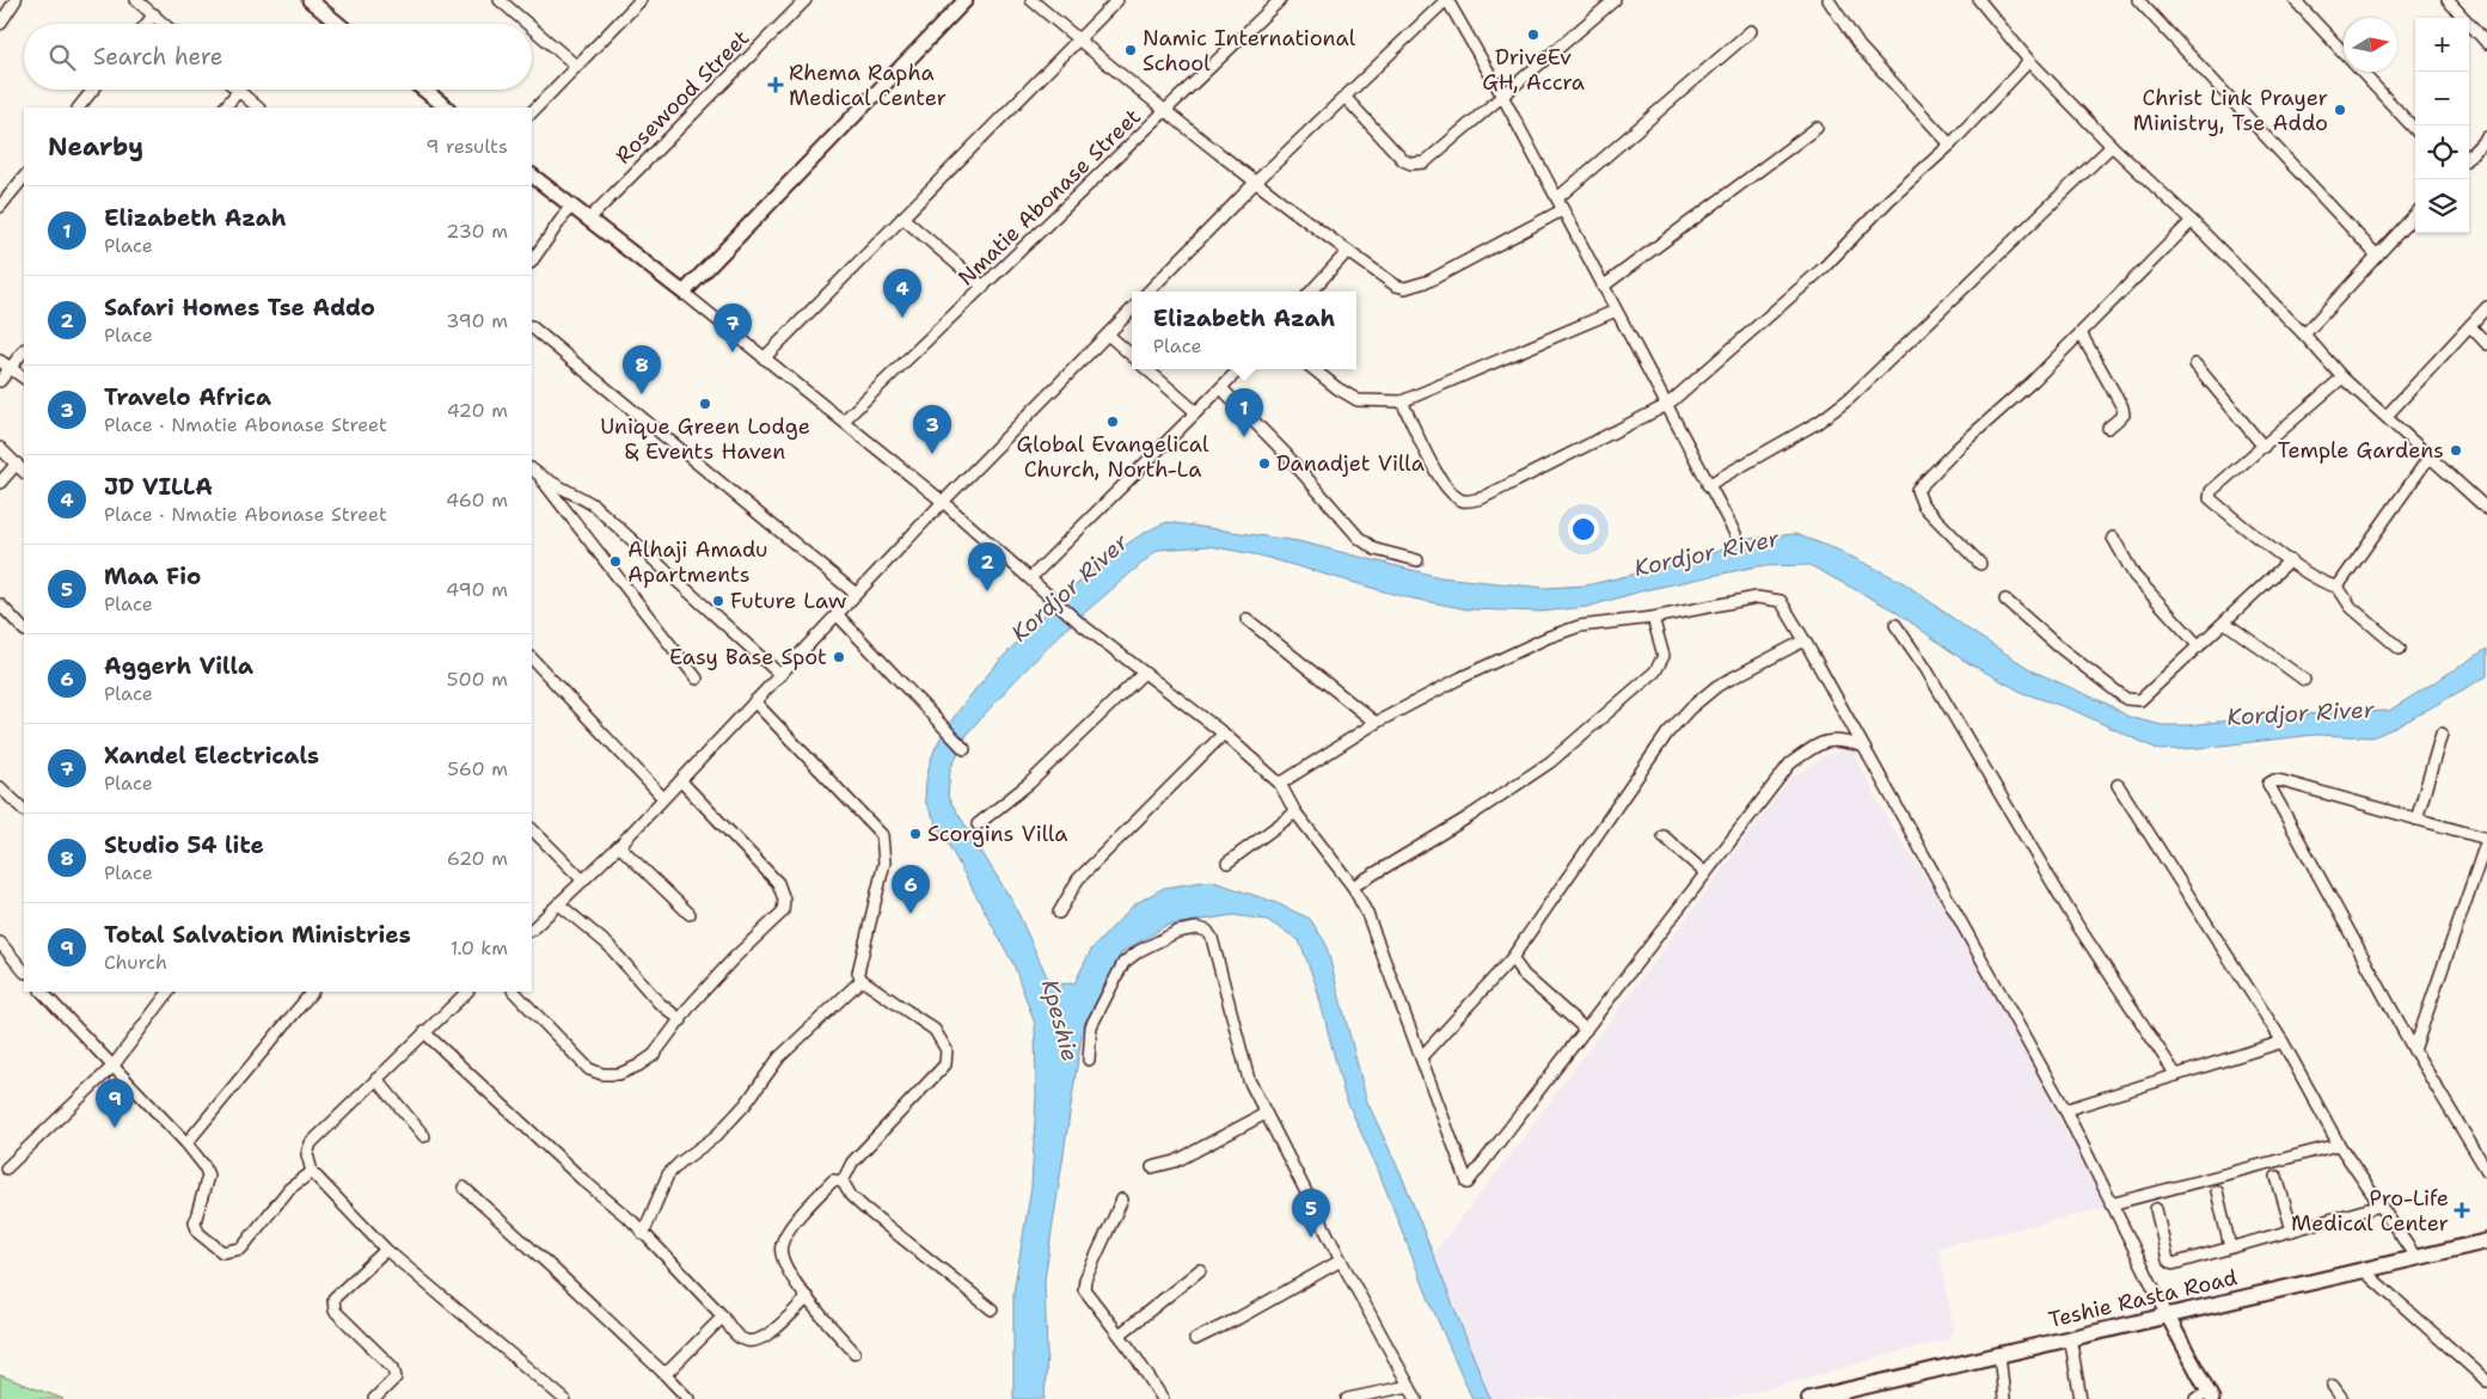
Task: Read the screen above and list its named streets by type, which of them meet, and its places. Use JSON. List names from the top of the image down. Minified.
{"streets":{"main road":["Teshie Rasta Road"],"street":["Rosewood Street","Nmatie Abonase Street"]},"water":["Kordjor River","Kpeshie"],"places":{"other":["DriveEv GH, Accra","Namic International School","Christ Link Prayer Ministry, Tse Addo","Unique Green Lodge & Events Haven","Global Evangelical Church, North-La","Temple Gardens","Danadjet Villa","Alhaji Amadu Apartments","Future Law","Easy Base Spot","Scorgins Villa"],"health":["Rhema Rapha Medical Center","Pro-Life Medical Center"]},"north":"right","page":{"map_buttons":["+","−"],"search":"Search here","heading":["Nearby","9 results"],"list":[{"mark":"1","name":"Elizabeth Azah","note":"Place","value":"230 m"},{"mark":"2","name":"Safari Homes Tse Addo","note":"Place","value":"390 m"},{"mark":"3","name":"Travelo Africa","note":"Place · Nmatie Abonase Street","value":"420 m"},{"mark":"4","name":"JD VILLA","note":"Place · Nmatie Abonase Street","value":"460 m"},{"mark":"5","name":"Maa Fio","note":"Place","value":"490 m"},{"mark":"6","name":"Aggerh Villa","note":"Place","value":"500 m"},{"mark":"7","name":"Xandel Electricals","note":"Place","value":"560 m"},{"mark":"8","name":"Studio 54 lite","note":"Place","value":"620 m"},{"mark":"9","name":"Total Salvation Ministries","note":"Church","value":"1.0 km"}],"pins":["4","7","8","1","3","2","6","9","5"],"popup":["Elizabeth Azah","Place"]}}
